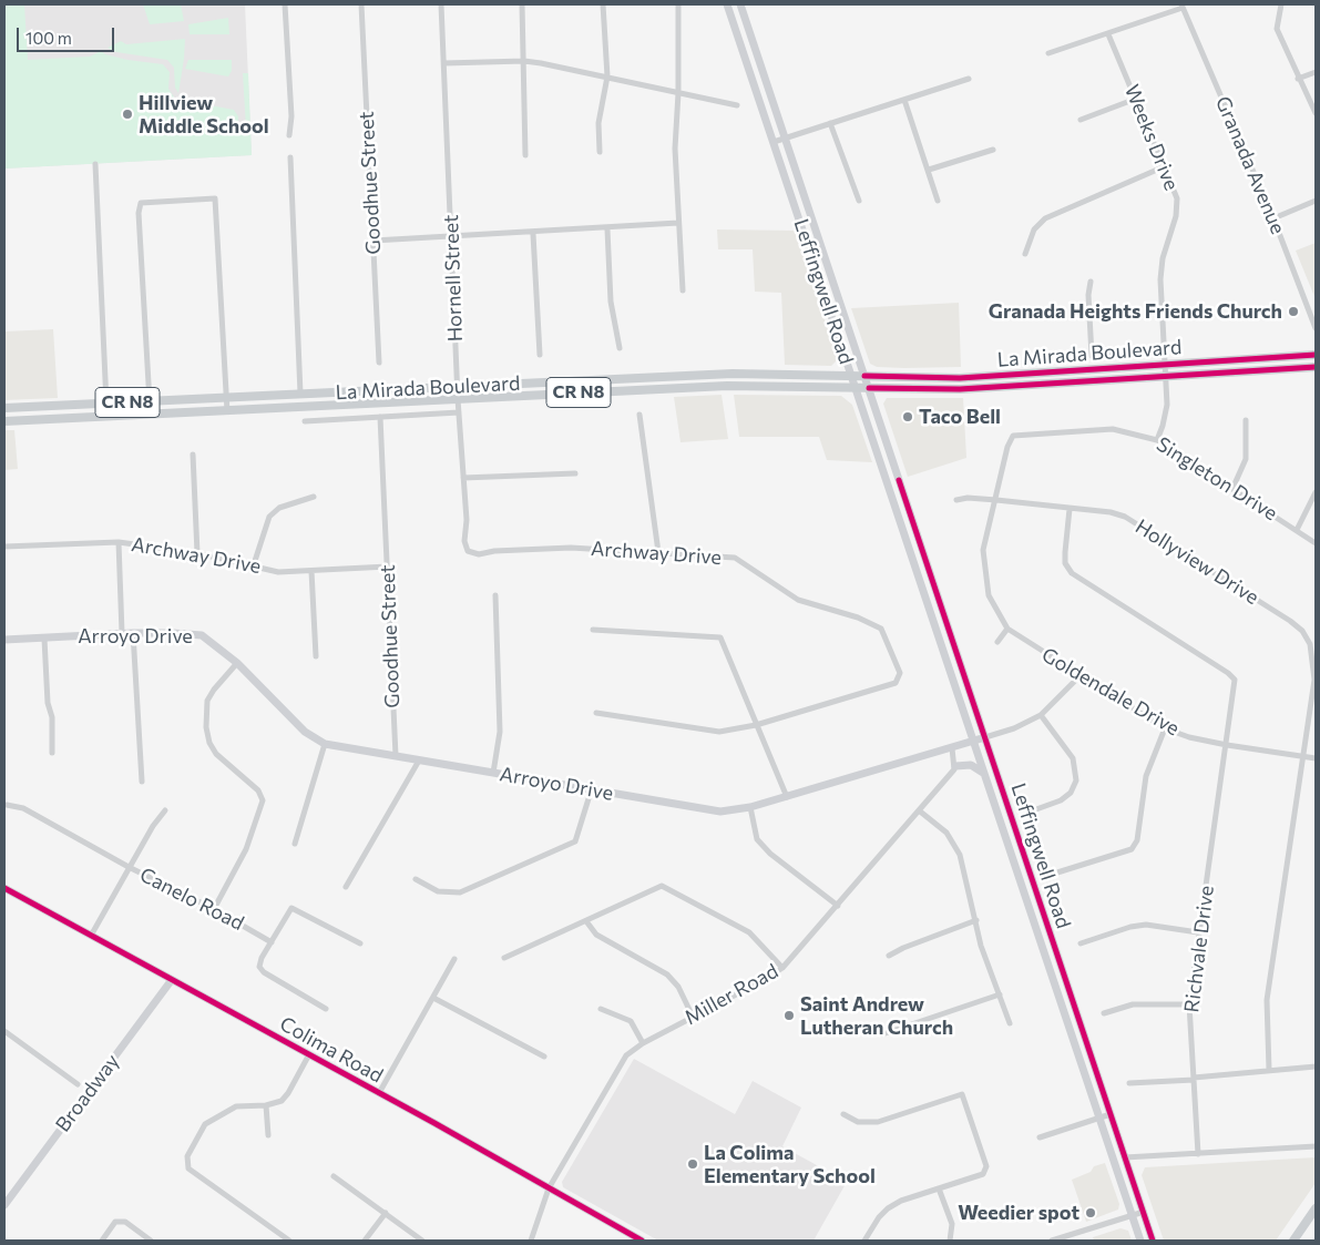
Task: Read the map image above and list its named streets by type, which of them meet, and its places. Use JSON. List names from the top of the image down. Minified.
{"streets":{"main road":["Leffingwell Road","La Mirada Boulevard","CR N8","Arroyo Drive","Colima Road","Broadway"],"street":["Weeks Drive","Granada Avenue","Goodhue Street","Hornell Street","Singleton Drive","Archway Drive","Hollyview Drive","Goldendale Drive","Canelo Road","Richvale Drive","Miller Road"]},"crossings":[["Weeks Drive","La Mirada Boulevard"],["Weeks Drive","Singleton Drive"],["Goodhue Street","La Mirada Boulevard"],["Goodhue Street","Archway Drive"],["Goodhue Street","Arroyo Drive"],["Hornell Street","La Mirada Boulevard"],["Hornell Street","Archway Drive"],["Leffingwell Road","La Mirada Boulevard"],["Leffingwell Road","Arroyo Drive"],["Singleton Drive","Hollyview Drive"],["Singleton Drive","Goldendale Drive"],["Hollyview Drive","Goldendale Drive"],["Hollyview Drive","Richvale Drive"],["Arroyo Drive","Goldendale Drive"],["Goldendale Drive","Richvale Drive"],["Miller Road","Colima Road"],["Colima Road","Broadway"]],"places":["Hillview Middle School","Granada Heights Friends Church","Taco Bell","Saint Andrew Lutheran Church","La Colima Elementary School","Weedier spot"],"scale_bar":"100 m"}
